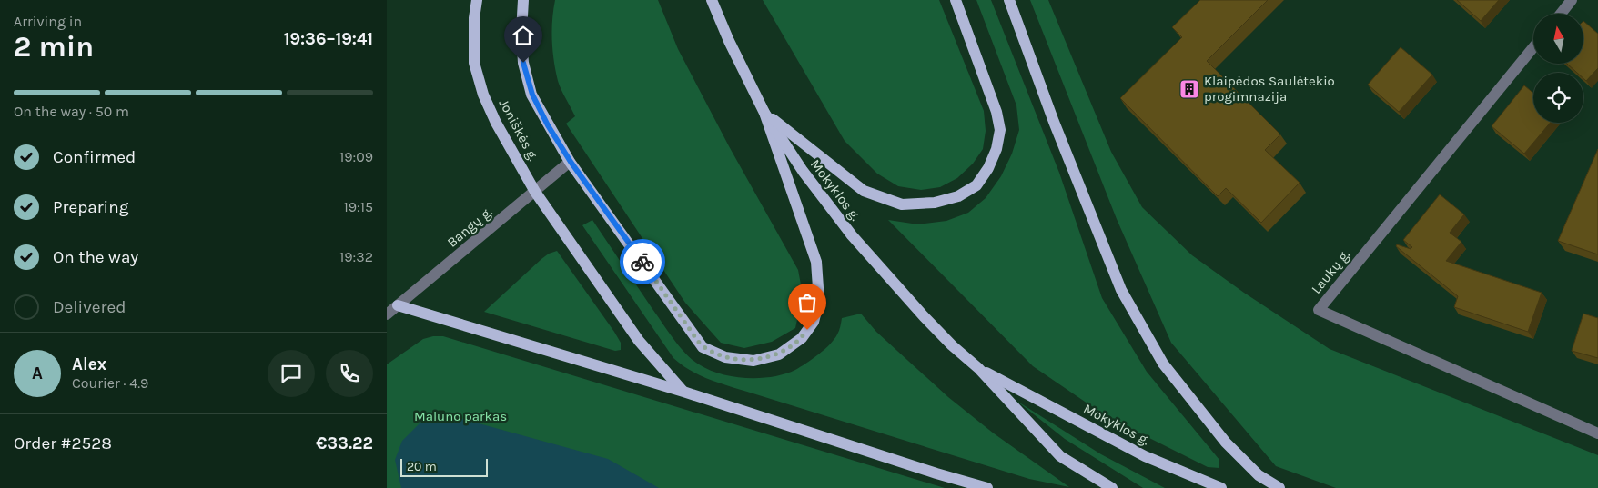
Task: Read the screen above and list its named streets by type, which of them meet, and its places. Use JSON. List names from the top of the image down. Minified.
{"streets":{"main road":["Joniškės g.","Mokyklos g."],"street":["Bangų g.","Laukų g."]},"crossings":[["Joniškės g.","Mokyklos g."],["Joniškės g.","Bangų g."]],"parks":["Malūno parkas"],"places":{"building":["Klaipėdos Saulėtekio progimnazija"]},"scale_bar":"20 m","north":"top","page":{"heading":["2 min","Arriving in","19:36–19:41"],"panel":["Alex","Courier · 4.9","Order #2528","€33.22"],"bar":"On the way · 50 m","list":[["Confirmed","19:09"],["Preparing","19:15"],["On the way","19:32"],"Delivered"],"round":"A","scale":"20 m"}}
